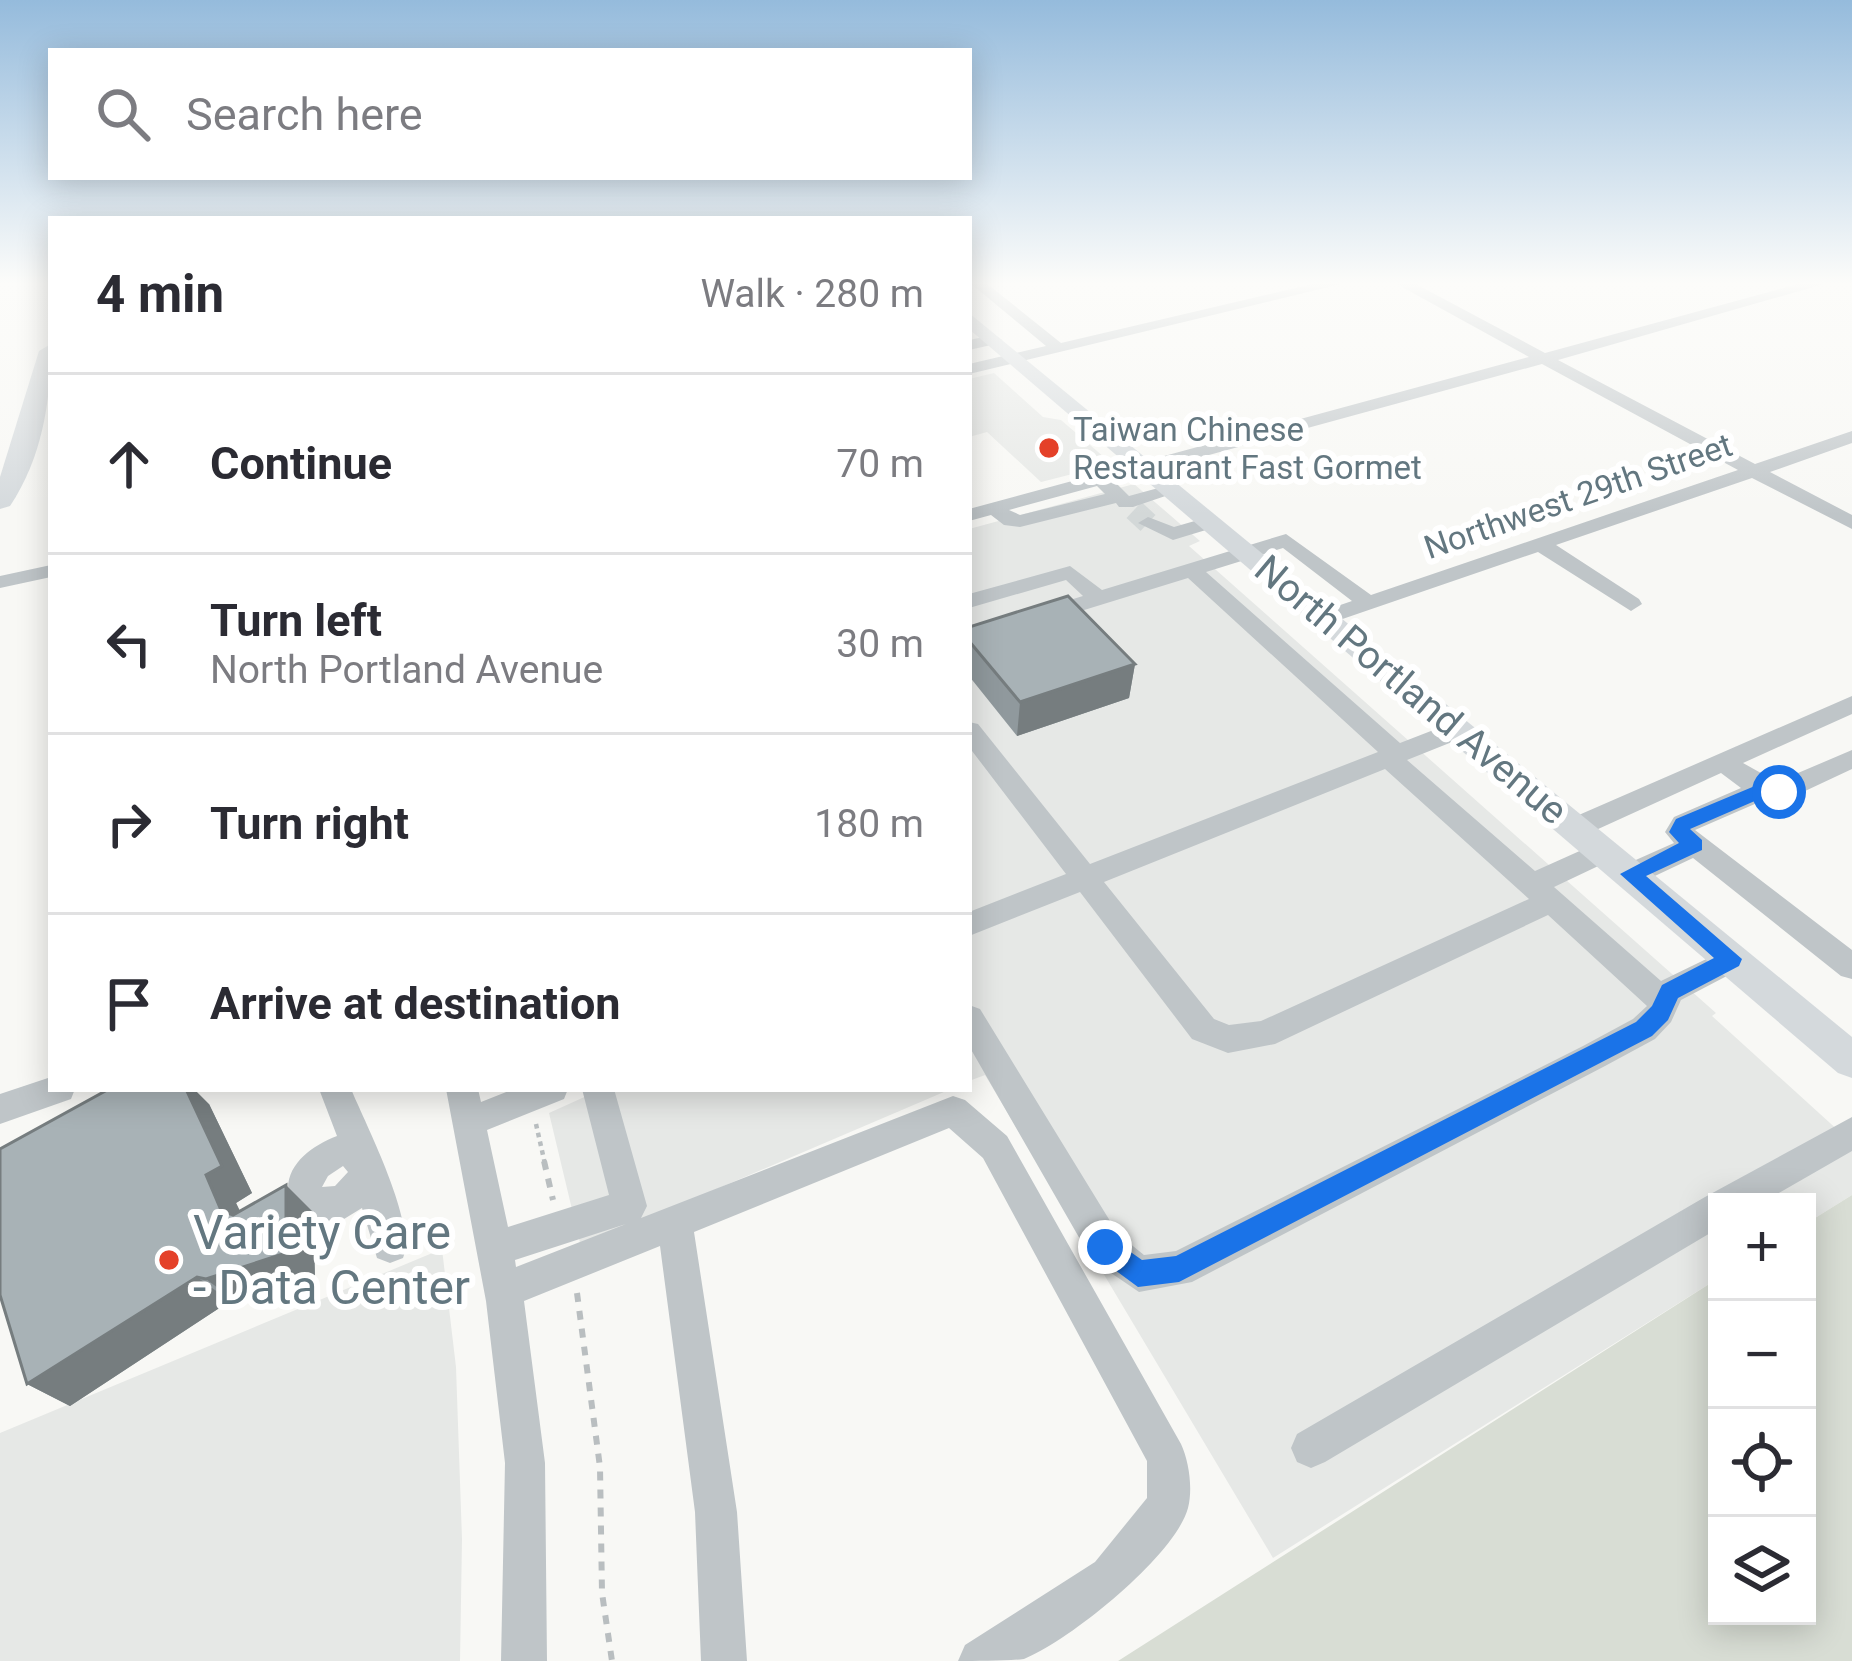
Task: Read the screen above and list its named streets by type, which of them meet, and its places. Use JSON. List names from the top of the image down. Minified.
{"streets":{"main road":["North Portland Avenue"],"street":["Northwest 29th Street"]},"crossings":[["Northwest 29th Street","North Portland Avenue"]],"places":["Taiwan Chinese Restaurant Fast Gormet","Variety Care - Data Center"],"page":{"search":"Search here","heading":["4 min","Walk · 280 m"],"list":[["Continue","70 m"],["Turn left","North Portland Avenue","30 m"],["Turn right","180 m"],"Arrive at destination"],"map_buttons":["+","−"]}}
